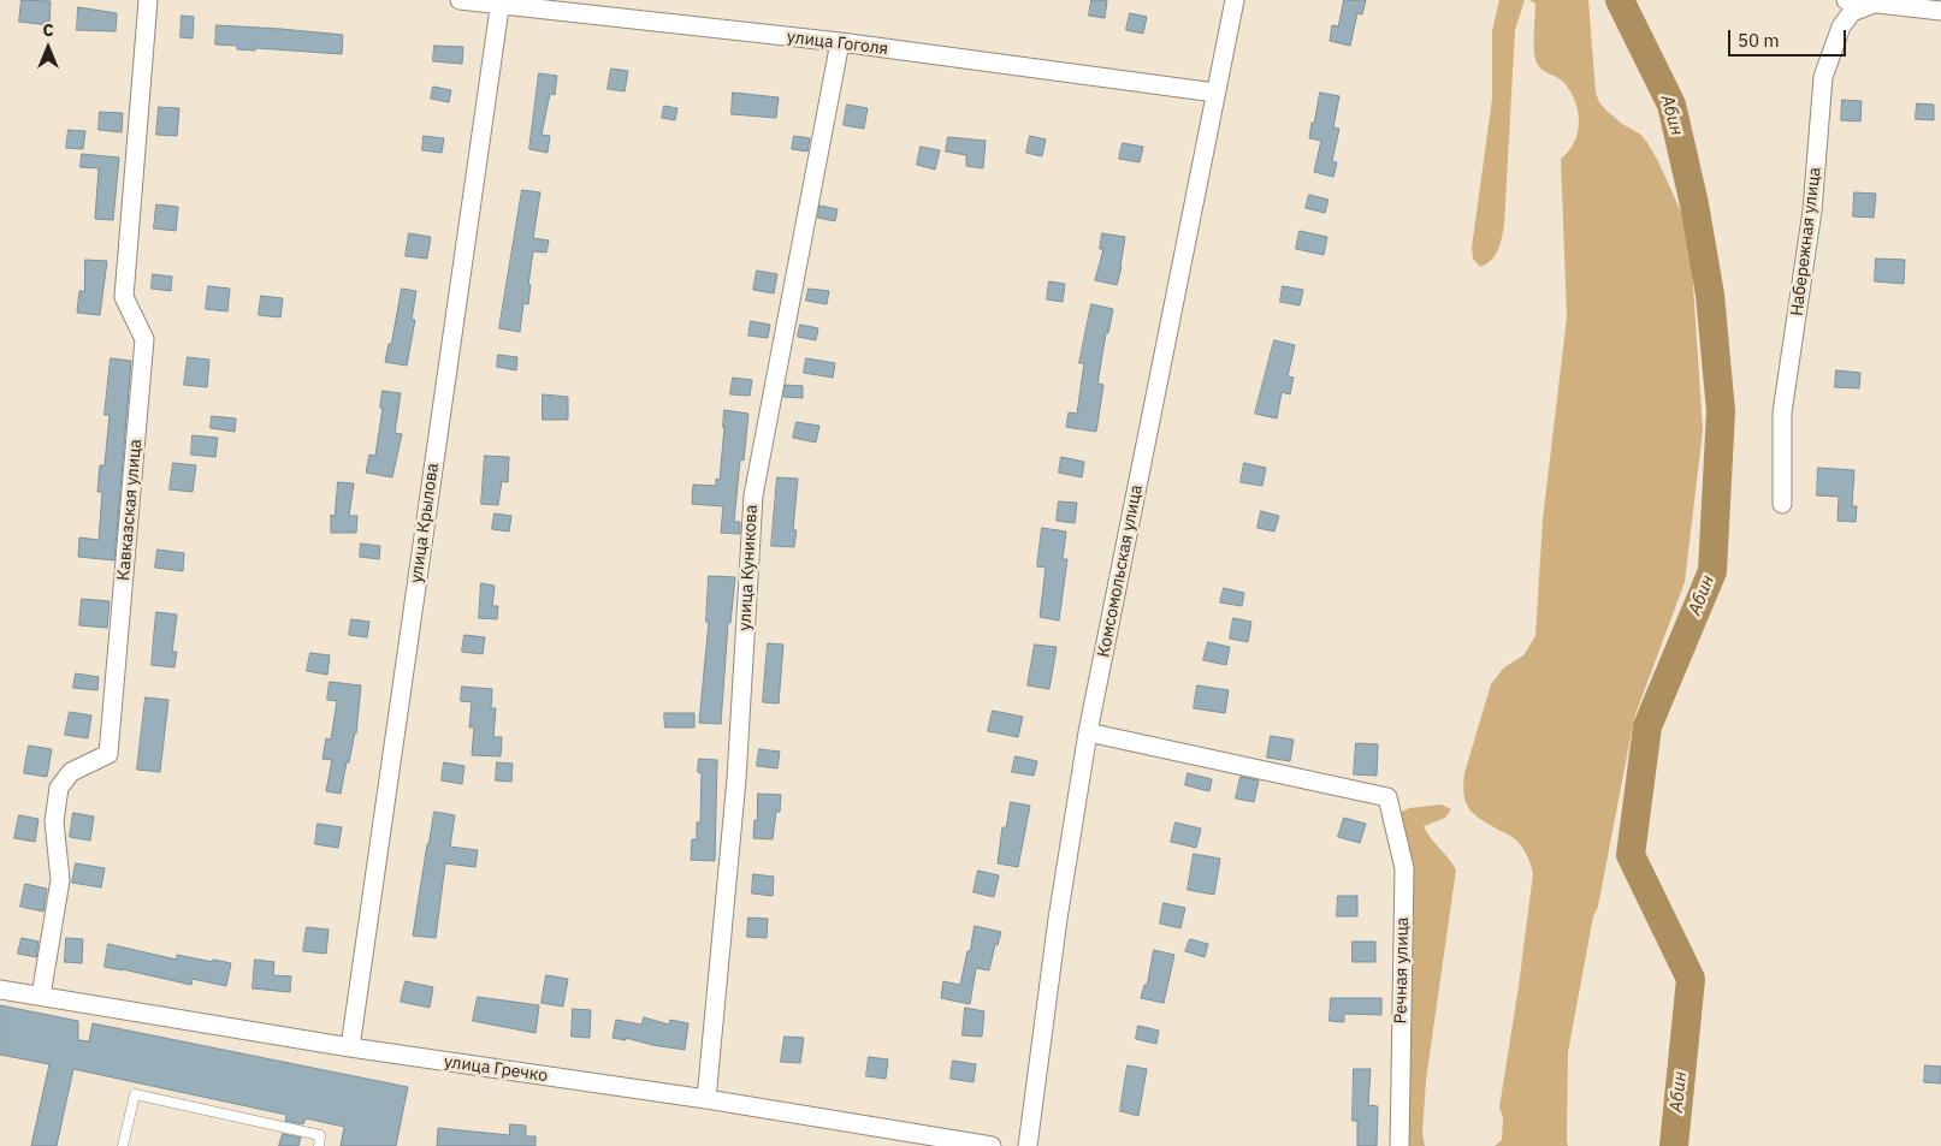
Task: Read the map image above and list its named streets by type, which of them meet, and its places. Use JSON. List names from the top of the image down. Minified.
{"streets":{"street":["улица Гоголя","Набережная улица","Кавказская улица","улица Крылова","улица Куникова","Комсомольская улица","Речная улица","улица Гречко"]},"crossings":[["улица Гоголя","улица Крылова"],["улица Гоголя","улица Куникова"],["улица Гоголя","Комсомольская улица"],["Кавказская улица","улица Гречко"],["улица Крылова","улица Гречко"],["улица Куникова","улица Гречко"],["Комсомольская улица","Речная улица"]],"water":["Абин"],"scale_bar":"50 m","north":"top"}
